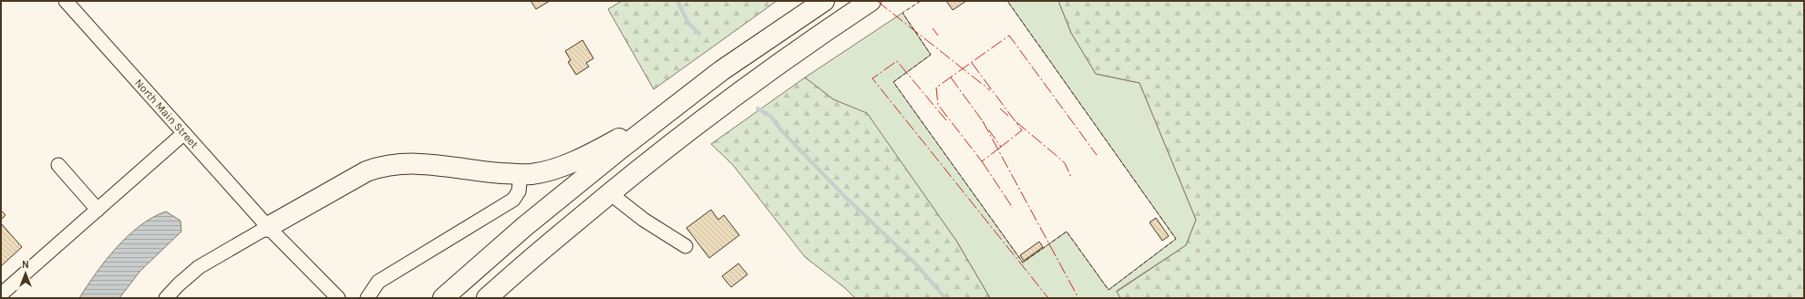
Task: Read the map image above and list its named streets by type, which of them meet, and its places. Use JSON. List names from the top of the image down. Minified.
{"streets":{"street":["North Main Street"]},"north":"top"}
